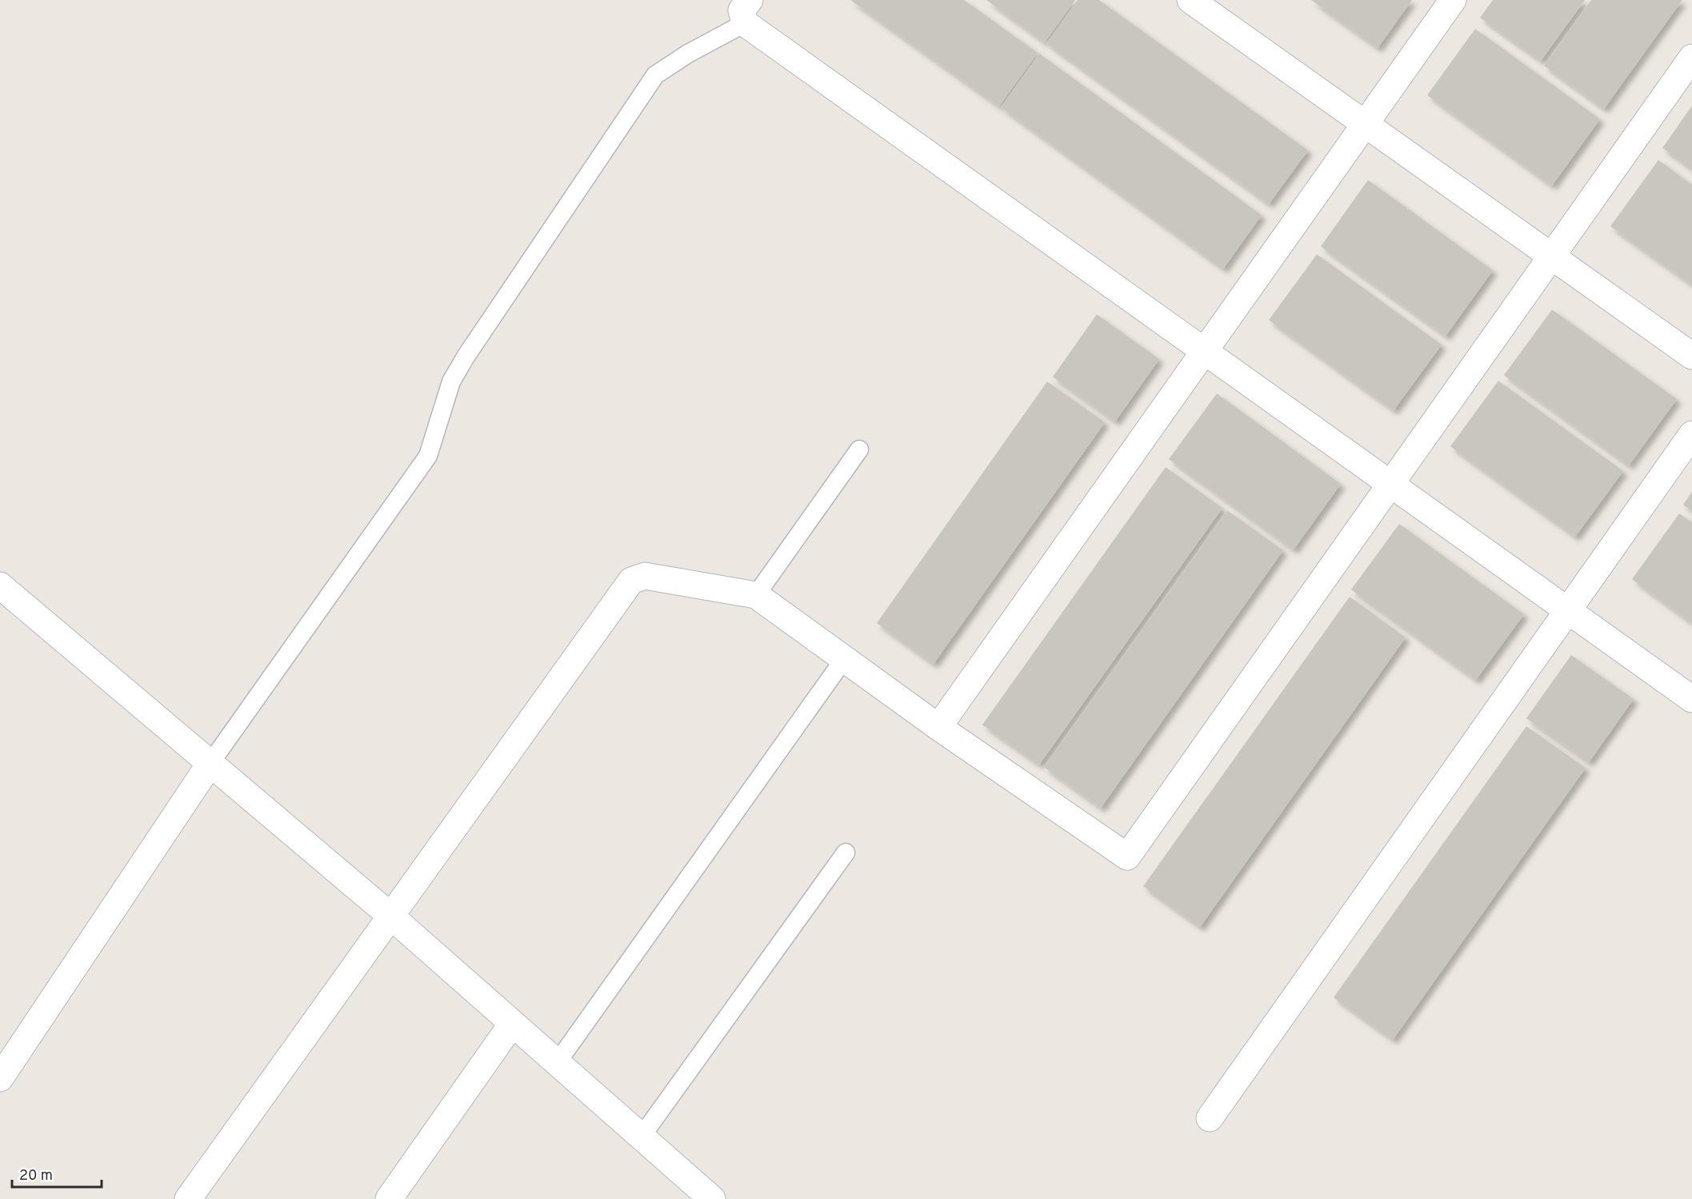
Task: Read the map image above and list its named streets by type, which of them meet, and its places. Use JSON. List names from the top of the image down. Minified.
{"scale_bar":"20 m"}
